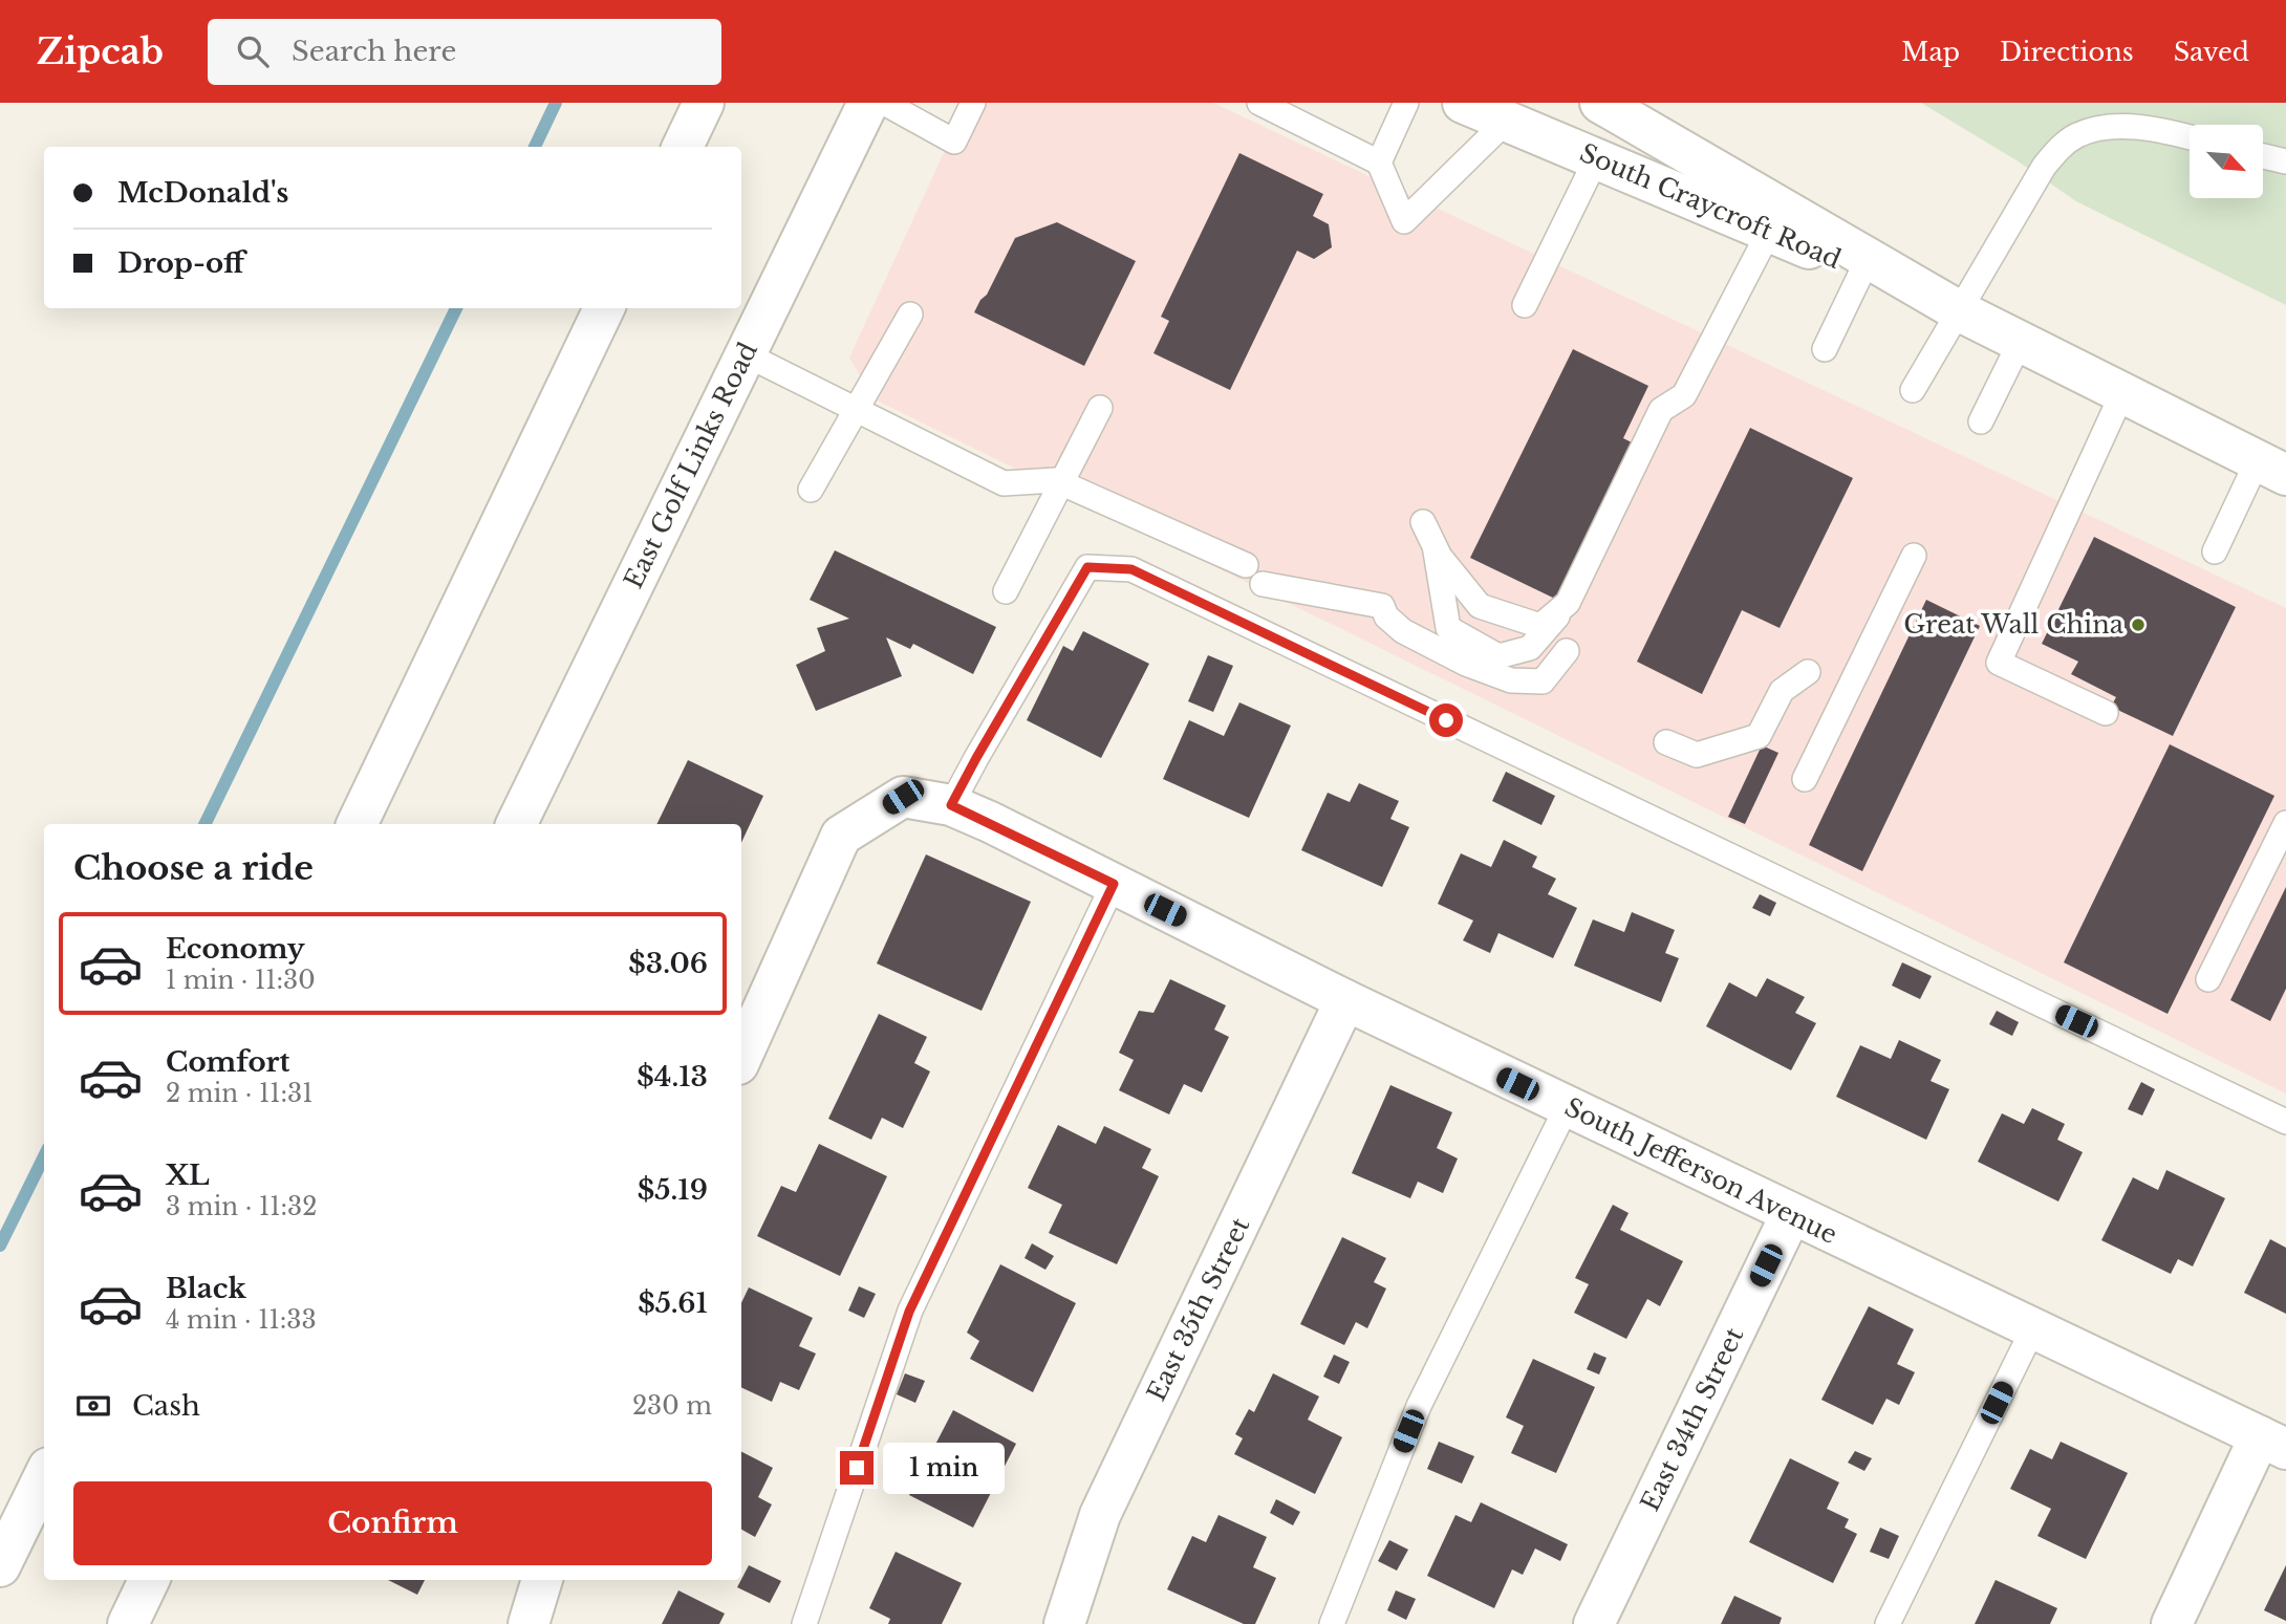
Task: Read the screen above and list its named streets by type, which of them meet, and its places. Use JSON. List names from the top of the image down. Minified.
{"streets":{"street":["South Craycroft Road","East Golf Links Road","South Jefferson Avenue","East 35th Street","East 34th Street"]},"crossings":[["South Jefferson Avenue","East 35th Street"],["South Jefferson Avenue","East 34th Street"]],"places":["Great Wall China"],"north":"bottom right","page":{"header":"Zipcab","search":"Search here","nav":["Map","Directions","Saved"],"banner":["McDonald's","Drop-off"],"heading":"Choose a ride","list":[{"name":"Economy","note":"1 min · 11:30","value":"$3.06"},{"name":"Comfort","note":"2 min · 11:31","value":"$4.13"},{"name":"XL","note":"3 min · 11:32","value":"$5.19"},{"name":"Black","note":"4 min · 11:33","value":"$5.61"}],"pay":["Cash","230 m"],"bubble":"1 min","buttons":"Confirm"}}
